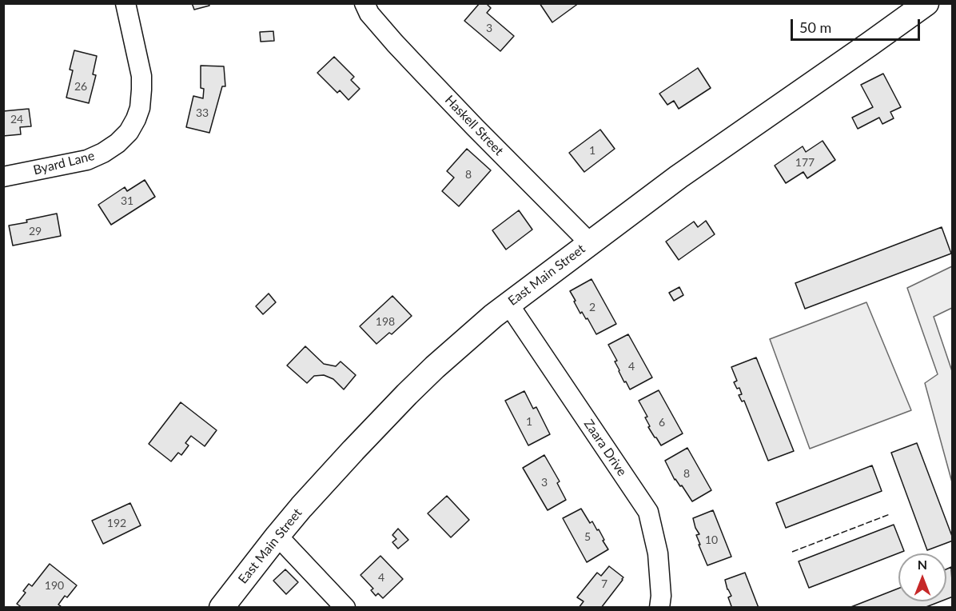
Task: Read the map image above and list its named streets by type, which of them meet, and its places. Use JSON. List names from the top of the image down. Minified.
{"streets":{"main road":["East Main Street"],"street":["Haskell Street","Byard Lane","Zaara Drive"]},"crossings":[["Haskell Street","East Main Street"],["East Main Street","Zaara Drive"]],"house_numbers":["3","26","33","24","1","177","8","31","29","2","198","4","1","6","8","3","192","5","10","4","7","190"],"scale_bar":"50 m","north":"top"}
